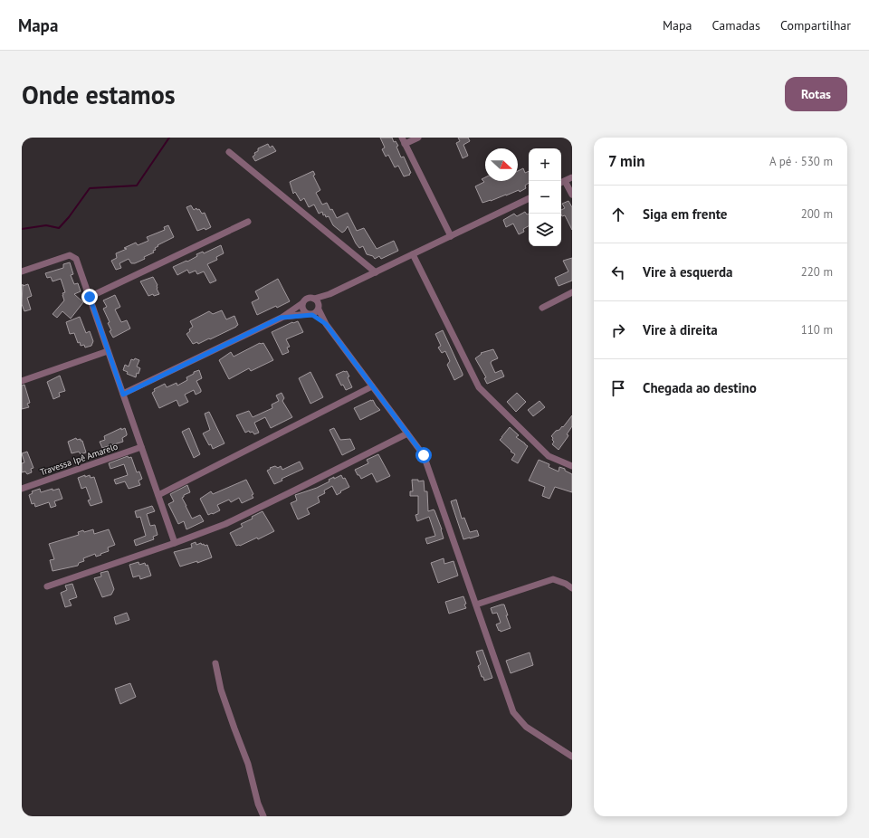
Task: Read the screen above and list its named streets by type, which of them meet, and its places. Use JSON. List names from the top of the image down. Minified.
{"streets":{"street":["Travessa Ipê Amarelo"]},"north":"right","page":{"header":"Mapa","nav":["Mapa","Camadas","Compartilhar"],"buttons":"Rotas","title":"Onde estamos","heading":["7 min","A pé · 530 m"],"map_buttons":["+","−"],"list":[["Siga em frente","200 m"],["Vire à esquerda","220 m"],["Vire à direita","110 m"],"Chegada ao destino"]}}
